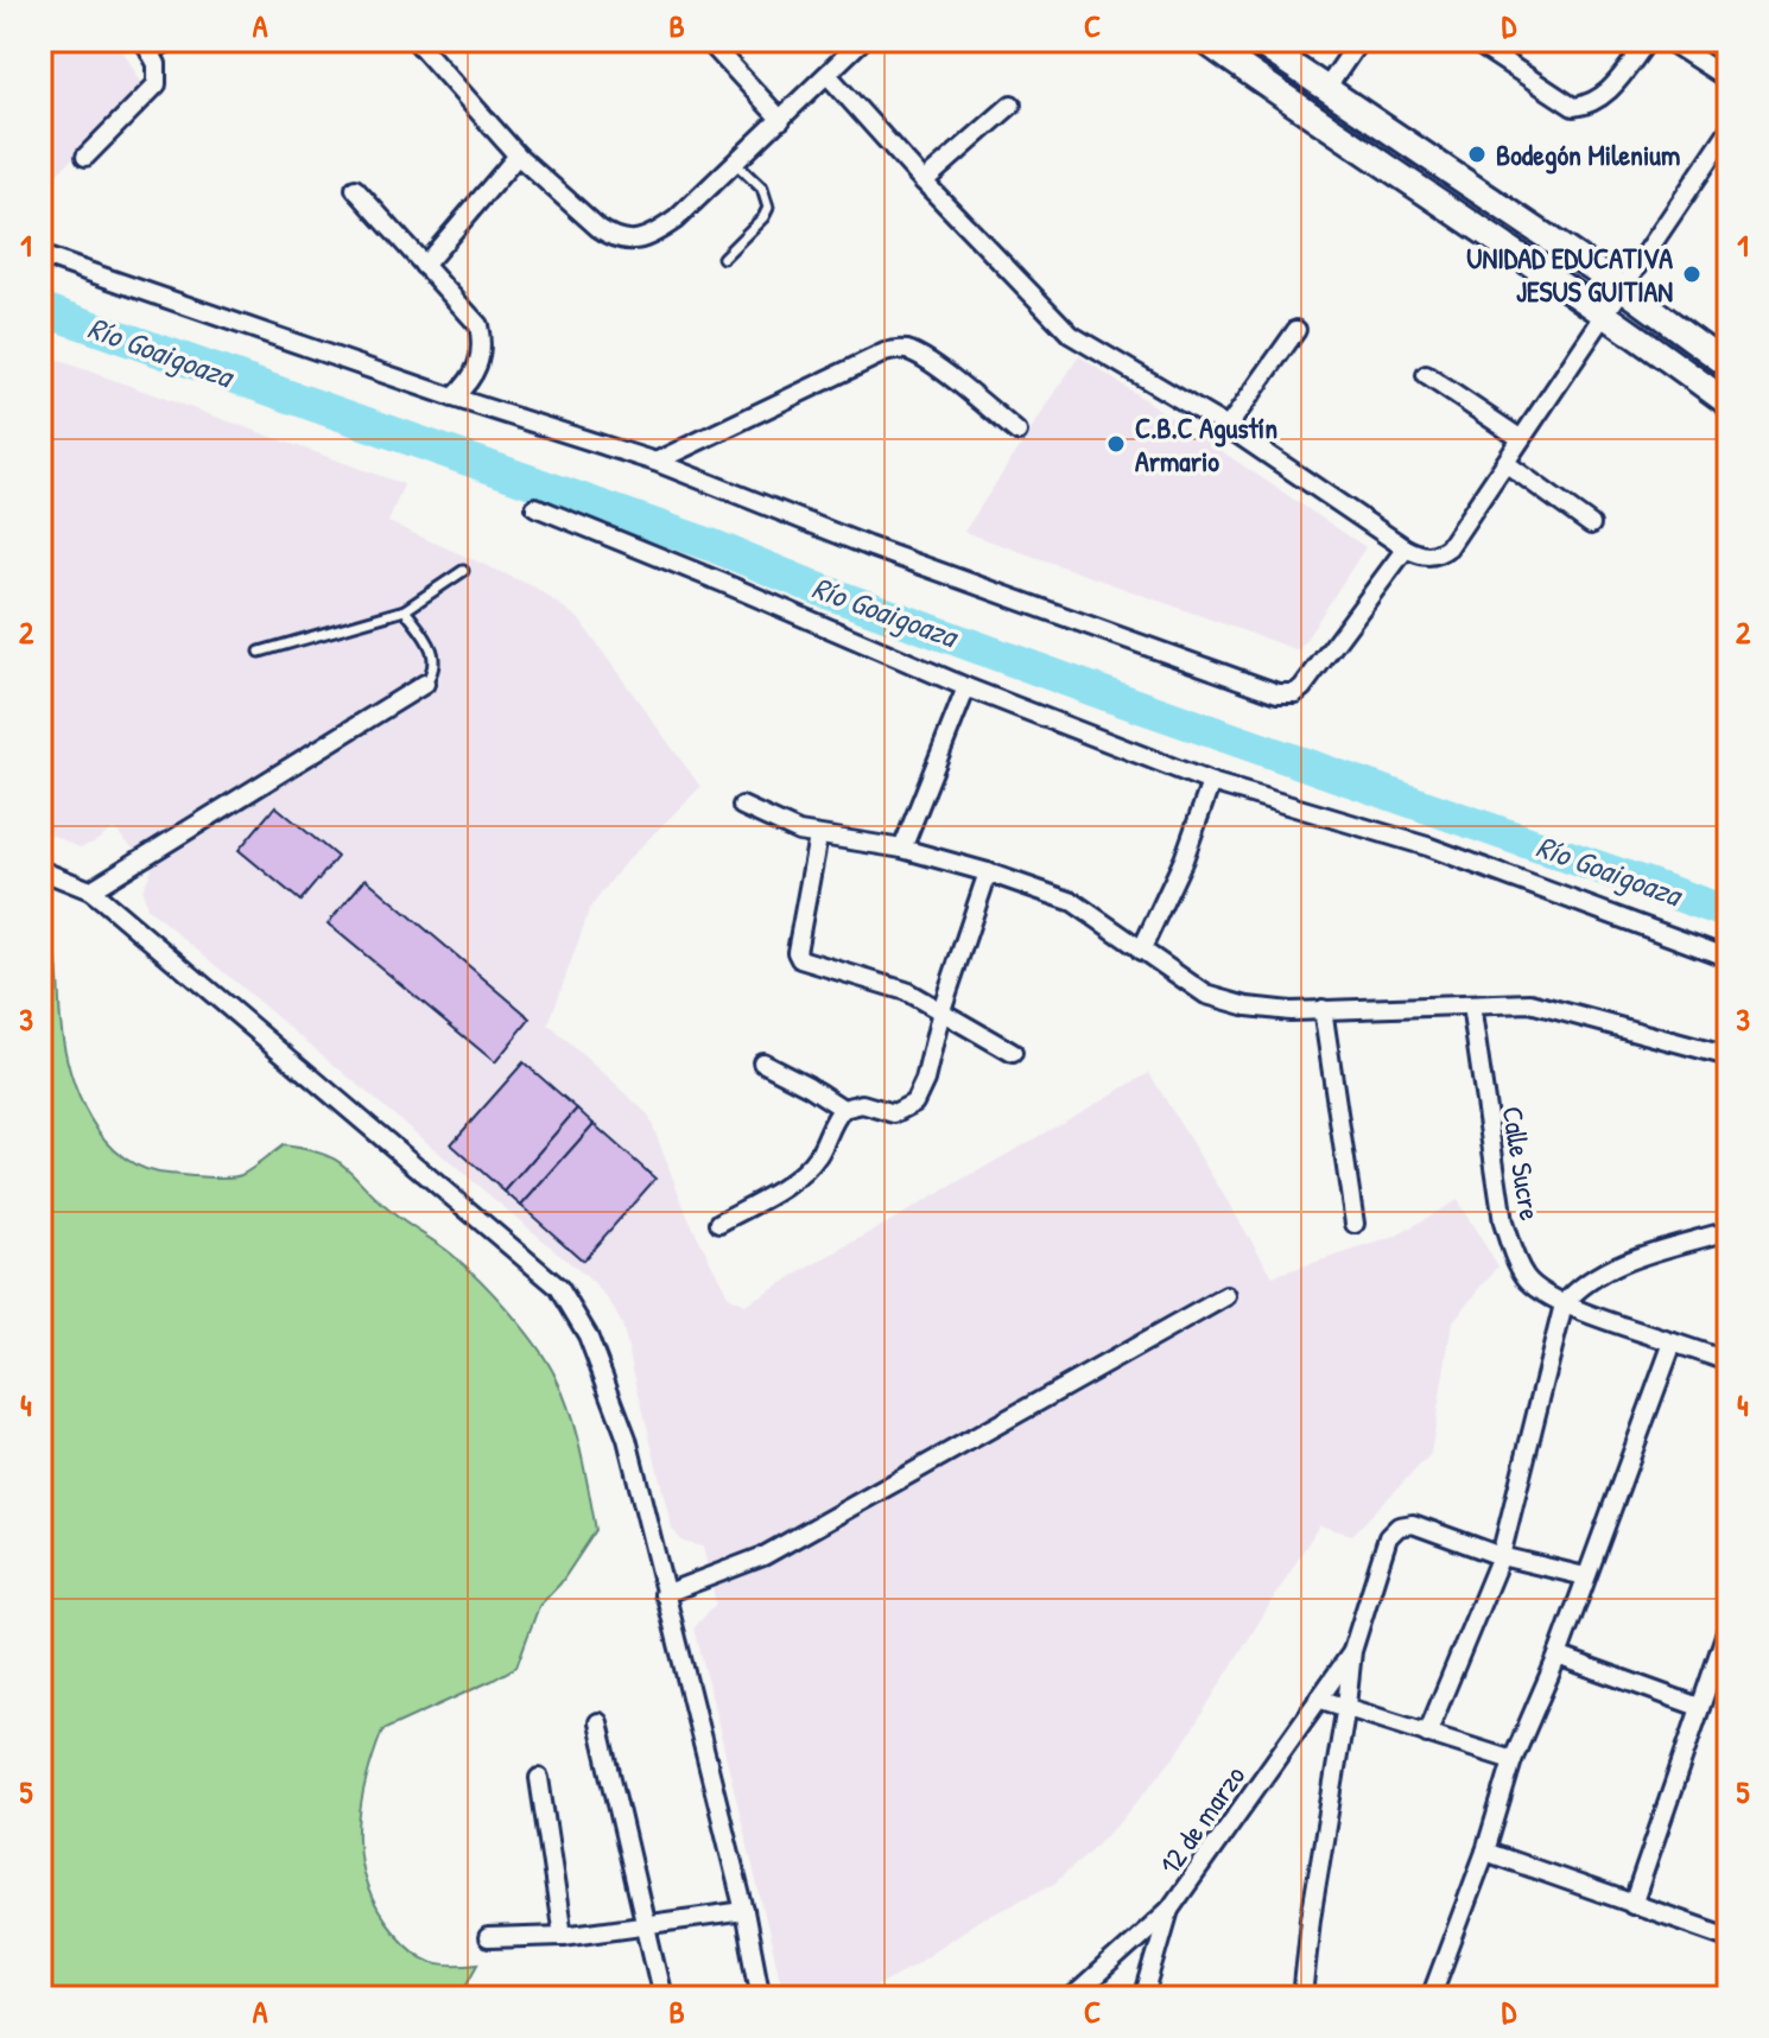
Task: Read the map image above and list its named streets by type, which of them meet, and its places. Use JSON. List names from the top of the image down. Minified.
{"streets":{"street":["Calle Sucre","12 de marzo"]},"water":["Río Goaigoaza"],"places":["Bodegón Milenium","UNIDAD EDUCATIVA JESUS GUITIAN","C.B.C Agustín Armario"],"grid":{"columns":["A","B","C","D"],"rows":["1","2","3","4","5"]}}
